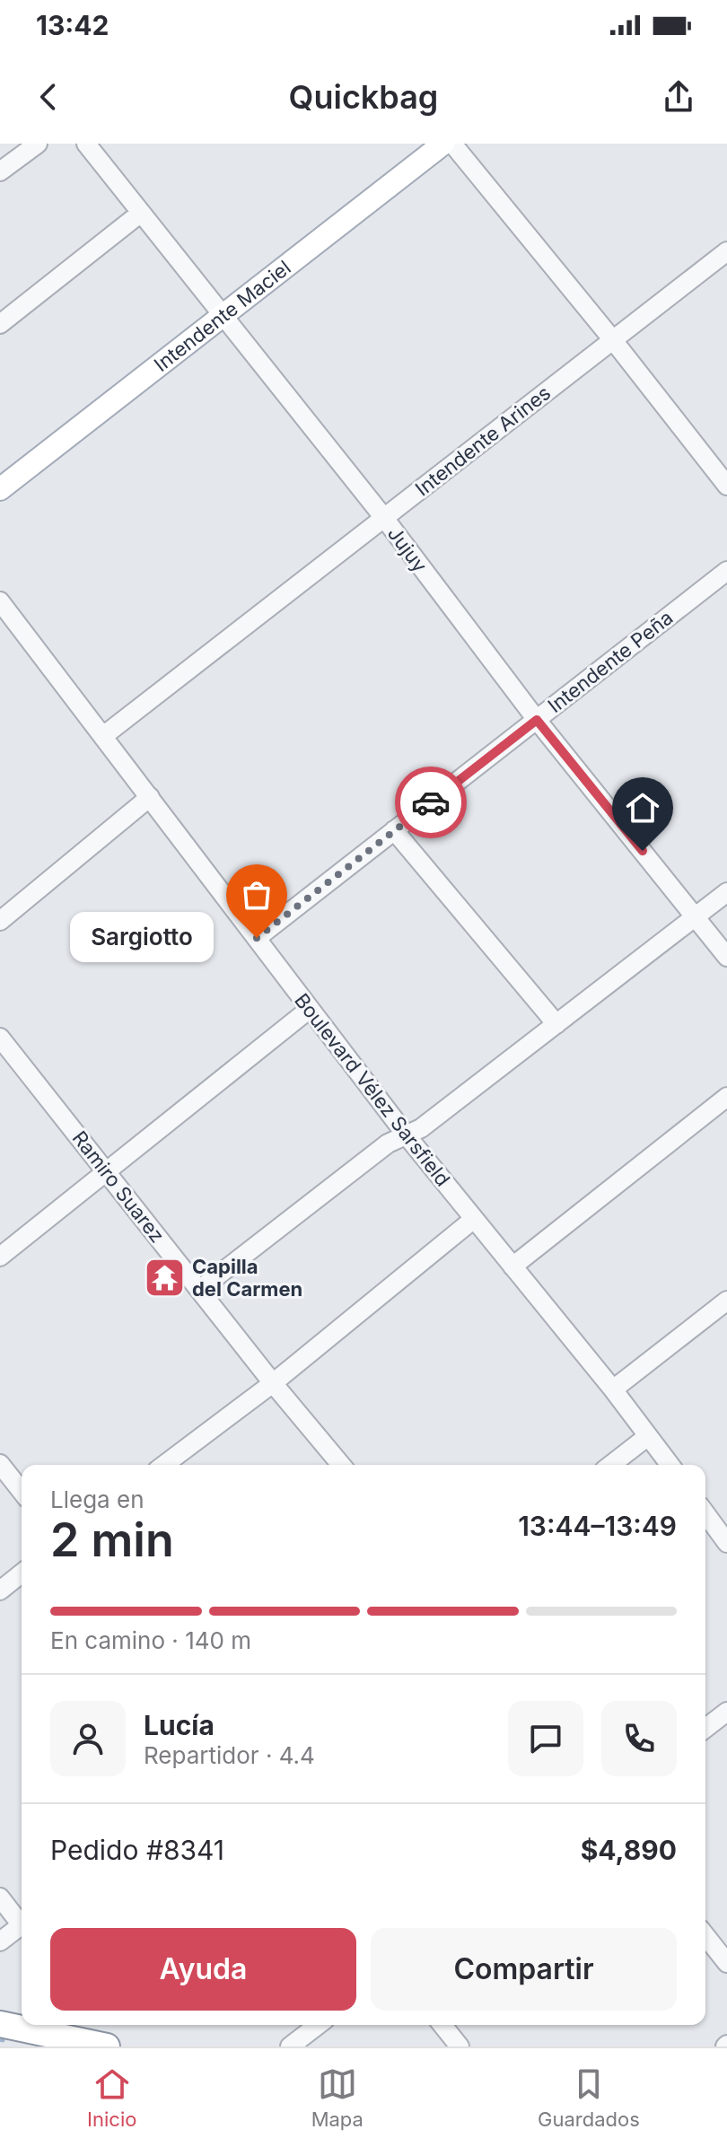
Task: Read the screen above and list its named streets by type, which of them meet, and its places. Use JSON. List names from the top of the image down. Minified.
{"streets":{"main road":["Intendente Maciel"],"street":["Intendente Arines","Jujuy","Intendente Peña","Boulevard Vélez Sarsfield","Ramiro Suarez"]},"crossings":[["Intendente Maciel","Jujuy"],["Intendente Arines","Jujuy"],["Intendente Arines","Boulevard Vélez Sarsfield"],["Jujuy","Intendente Peña"],["Intendente Peña","Boulevard Vélez Sarsfield"]],"places":{"other":["Sargiotto"],"temple":["Capilla del Carmen"]},"page":{"status":"13:42","header":"Quickbag","bubble":"Sargiotto","heading":["2 min","Llega en","13:44–13:49"],"panel":["Lucía","Repartidor · 4.4","Pedido #8341","$4,890"],"bar":"En camino · 140 m","buttons":["Ayuda","Compartir"],"tabs":["Inicio","Mapa","Guardados"]}}
